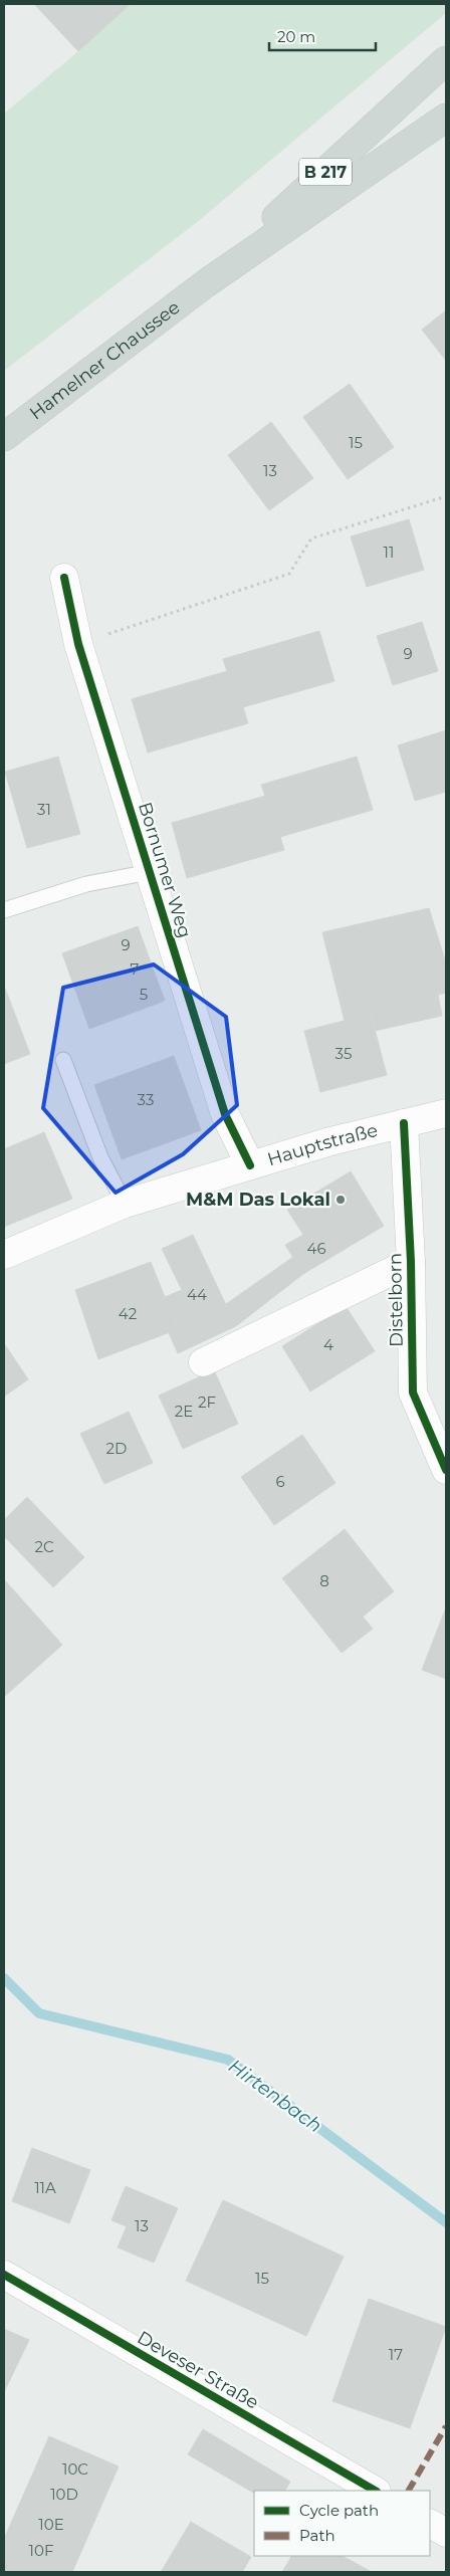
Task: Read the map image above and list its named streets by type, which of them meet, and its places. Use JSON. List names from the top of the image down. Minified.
{"streets":{"main road":["B 217","Hamelner Chaussee"],"street":["Bornumer Weg","Hauptstraße","Distelborn","Deveser Straße"]},"crossings":[["Bornumer Weg","Hauptstraße"],["Hauptstraße","Distelborn"]],"water":["Hirtenbach"],"places":["M&M Das Lokal"],"house_numbers":["15","13","11","9","31","9","7","5","35","33","46","44","42","4","2F","2E","2D","6","2C","8","11A","13","15","17","10C","10D","10E","10F"],"legend":["Cycle path","Path"],"scale_bar":"20 m"}
